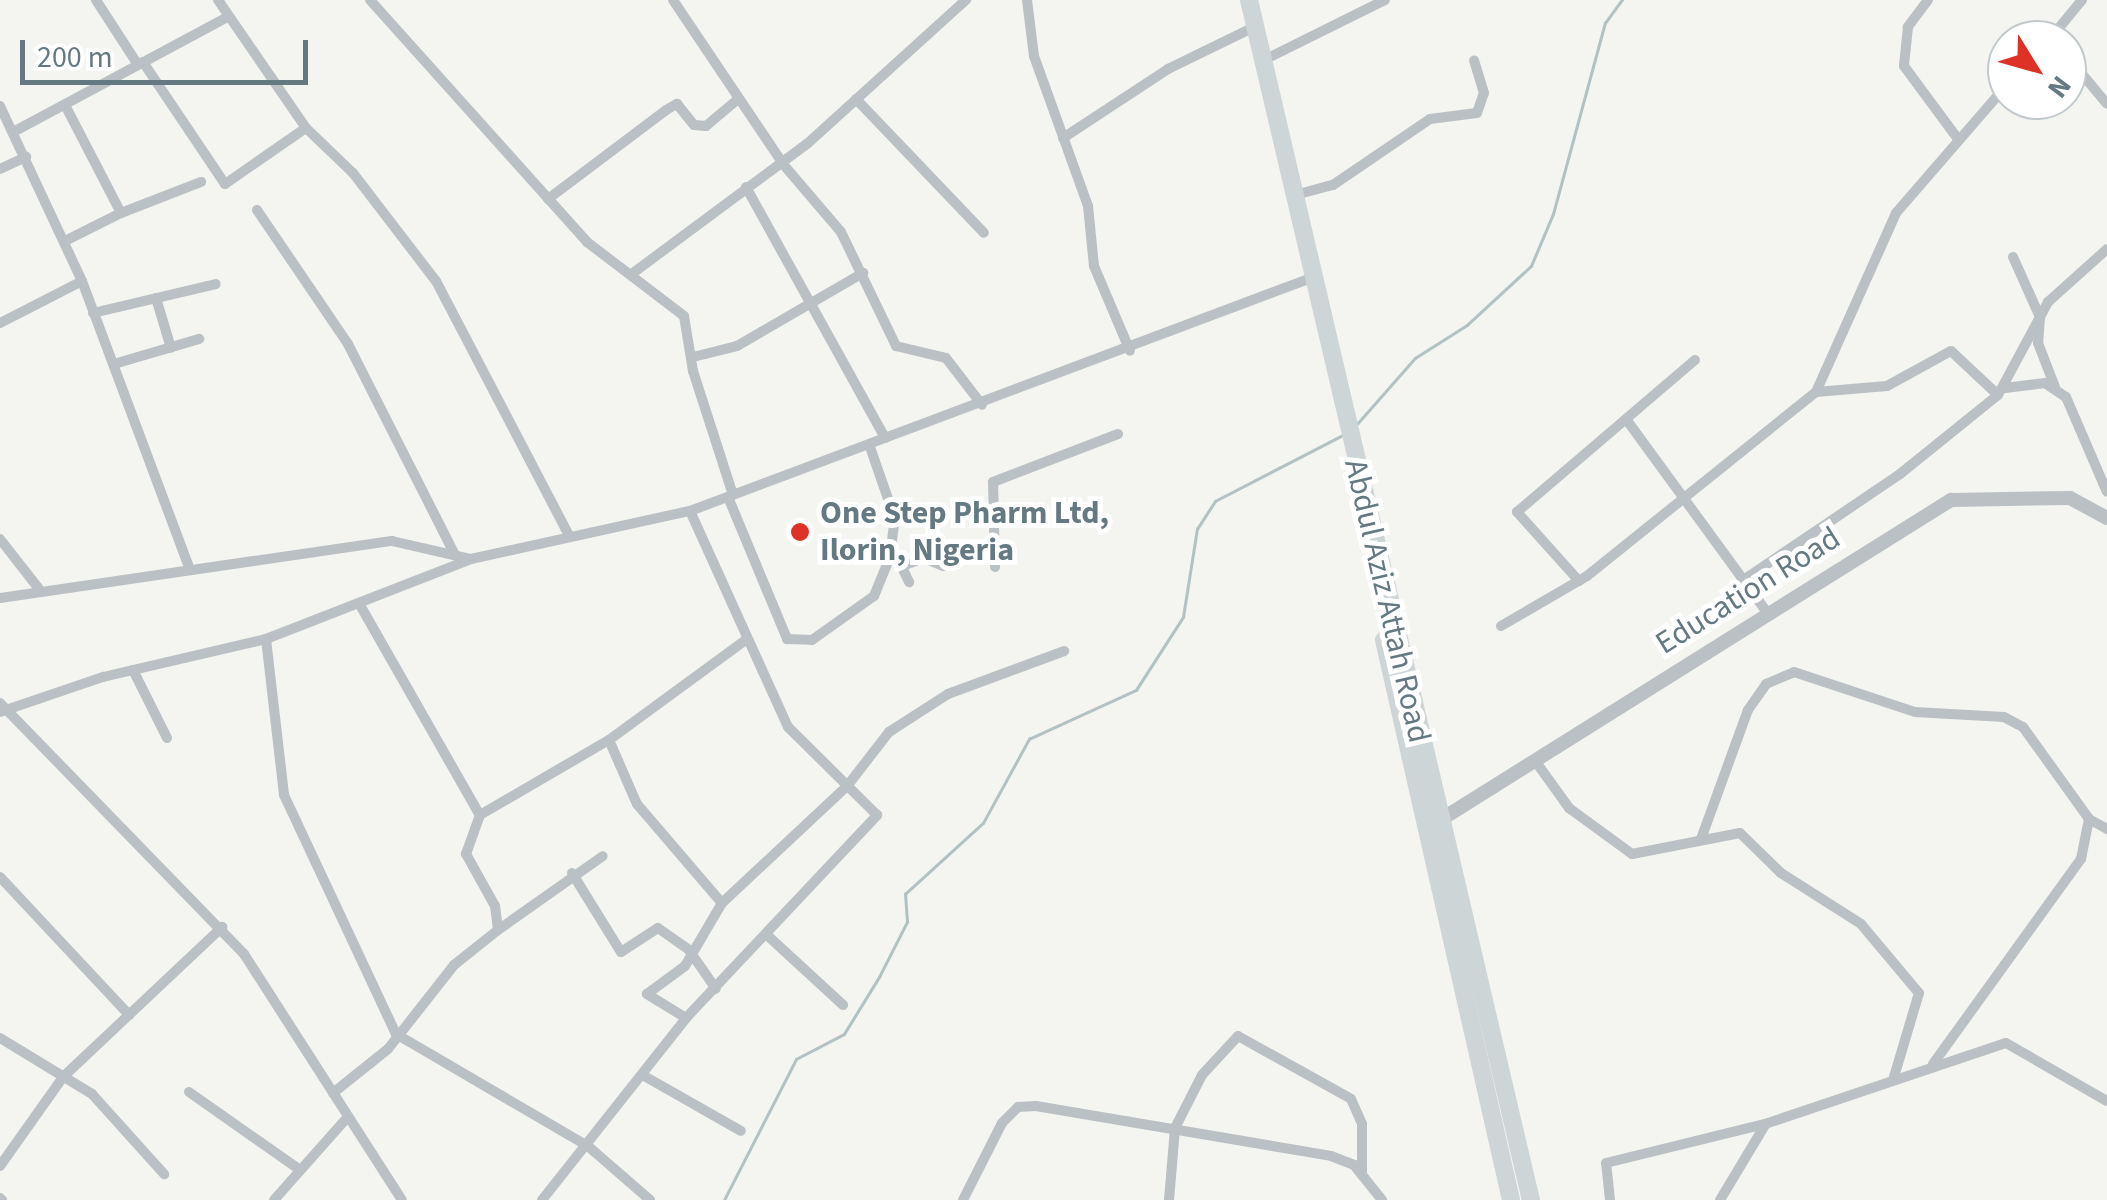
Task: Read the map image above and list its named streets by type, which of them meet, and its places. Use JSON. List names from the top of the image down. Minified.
{"streets":{"highway":["Abdul Aziz Attah Road"],"street":["Education Road"]},"crossings":[["Education Road","Abdul Aziz Attah Road"]],"places":["One Step Pharm Ltd, Ilorin, Nigeria"],"scale_bar":"200 m","north":"bottom right"}
